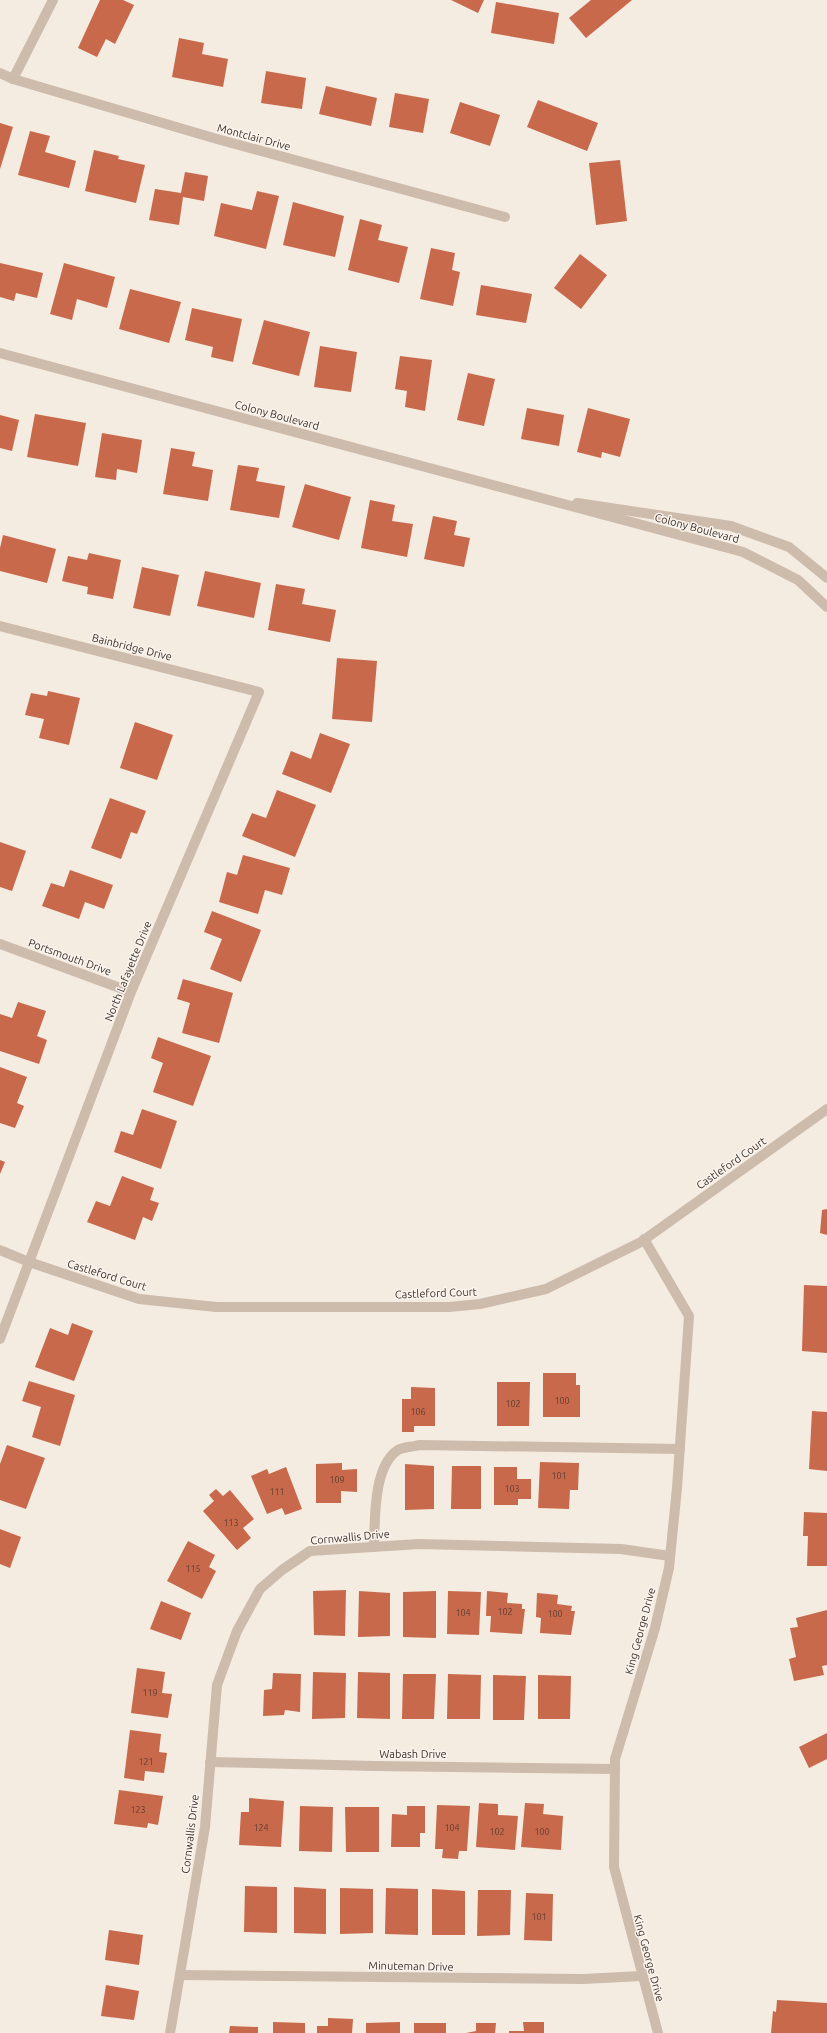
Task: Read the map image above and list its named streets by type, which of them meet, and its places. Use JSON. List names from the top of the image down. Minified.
{"streets":{"street":["Montclair Drive","Colony Boulevard","Bainbridge Drive","Portsmouth Drive","North Lafayette Drive","Castleford Court","Cornwallis Drive","King George Drive","Wabash Drive","Minuteman Drive"]},"crossings":[["Bainbridge Drive","North Lafayette Drive"],["Portsmouth Drive","North Lafayette Drive"],["North Lafayette Drive","Castleford Court"],["Castleford Court","King George Drive"],["Cornwallis Drive","King George Drive"],["Cornwallis Drive","Wabash Drive"],["Cornwallis Drive","Minuteman Drive"],["King George Drive","Wabash Drive"],["King George Drive","Minuteman Drive"]],"house_numbers":["100","102","106","101","109","103","111","113","115","102","104","100","119","121","123","124","104","102","100","101"]}
